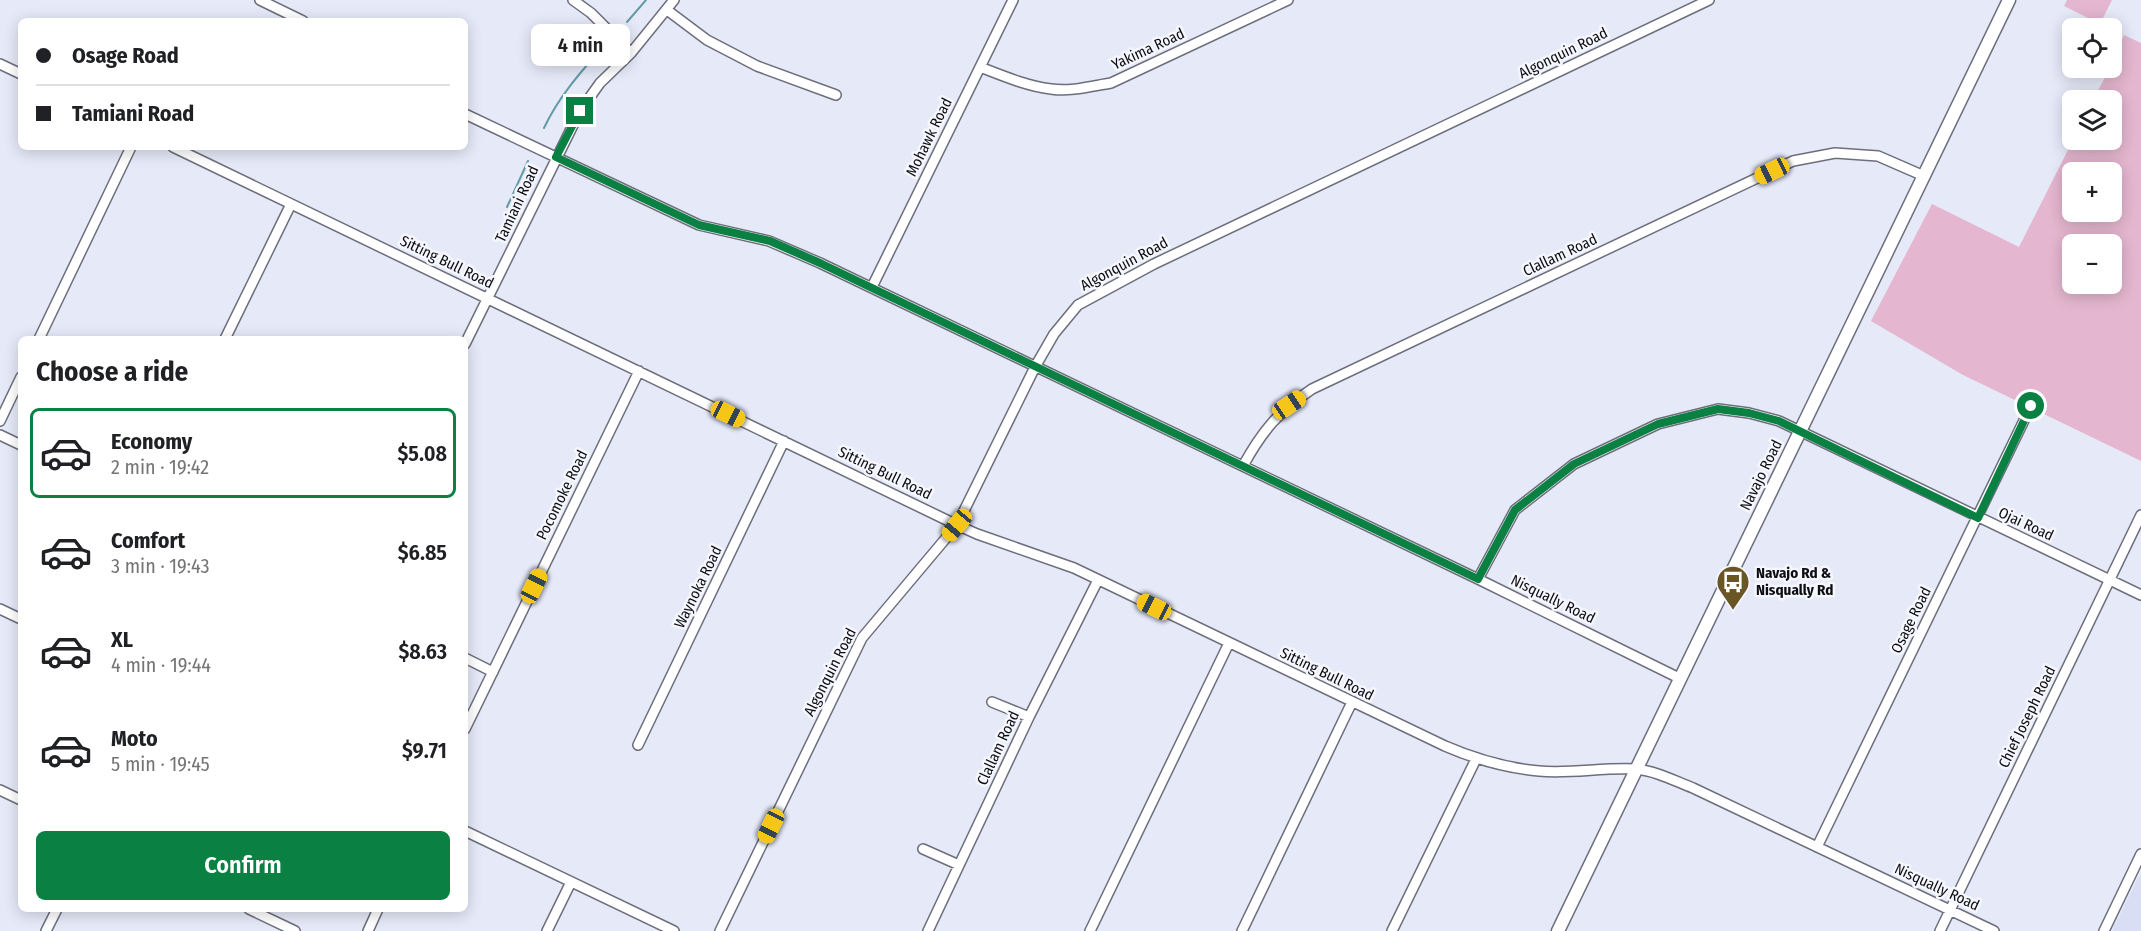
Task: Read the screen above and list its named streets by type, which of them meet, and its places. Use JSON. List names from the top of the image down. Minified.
{"streets":{"main road":["Navajo Road"],"street":["Yakima Road","Algonquin Road","Mohawk Road","Tamiani Road","Clallam Road","Sitting Bull Road","Pocomoke Road","Ojai Road","Waynoka Road","Nisqually Road","Osage Road","Chief Joseph Road"]},"crossings":[["Yakima Road","Mohawk Road"],["Algonquin Road","Sitting Bull Road"],["Algonquin Road","Nisqually Road"],["Mohawk Road","Nisqually Road"],["Tamiani Road","Sitting Bull Road"],["Tamiani Road","Nisqually Road"],["Clallam Road","Sitting Bull Road"],["Clallam Road","Navajo Road"],["Clallam Road","Nisqually Road"],["Sitting Bull Road","Navajo Road"],["Sitting Bull Road","Pocomoke Road"],["Sitting Bull Road","Waynoka Road"],["Sitting Bull Road","Nisqually Road"],["Navajo Road","Ojai Road"],["Navajo Road","Nisqually Road"],["Ojai Road","Nisqually Road"],["Ojai Road","Osage Road"],["Ojai Road","Chief Joseph Road"],["Nisqually Road","Osage Road"],["Nisqually Road","Chief Joseph Road"]],"places":{"bus stop":["Navajo Rd & Nisqually Rd"]},"page":{"map_buttons":["+","−"],"banner":["Osage Road","Tamiani Road"],"bubble":"4 min","heading":"Choose a ride","list":[{"name":"Economy","note":"2 min · 19:42","value":"$5.08"},{"name":"Comfort","note":"3 min · 19:43","value":"$6.85"},{"name":"XL","note":"4 min · 19:44","value":"$8.63"},{"name":"Moto","note":"5 min · 19:45","value":"$9.71"}],"buttons":"Confirm"}}
